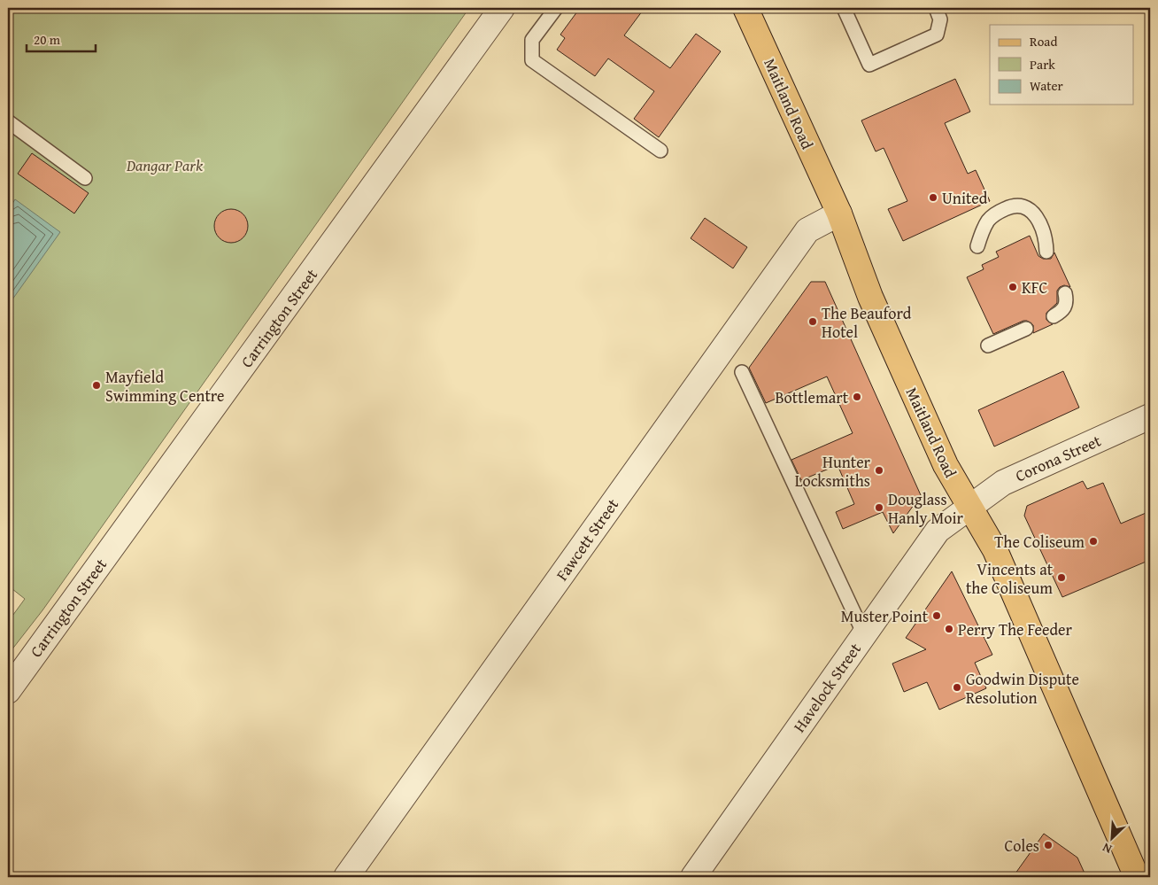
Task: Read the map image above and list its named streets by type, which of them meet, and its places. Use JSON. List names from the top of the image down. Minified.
{"streets":{"main road":["Maitland Road"],"street":["Carrington Street","Corona Street","Fawcett Street","Havelock Street"]},"crossings":[["Maitland Road","Corona Street"],["Maitland Road","Fawcett Street"],["Maitland Road","Havelock Street"],["Corona Street","Havelock Street"]],"parks":["Dangar Park"],"places":["United","KFC","The Beauford Hotel","Mayfield Swimming Centre","Bottlemart","Hunter Locksmiths","Douglass Hanly Moir","The Coliseum","Vincents at the Coliseum","Muster Point","Perry The Feeder","Goodwin Dispute Resolution","Coles"],"legend":["Road","Park","Water"],"scale_bar":"20 m","north":"bottom left"}
